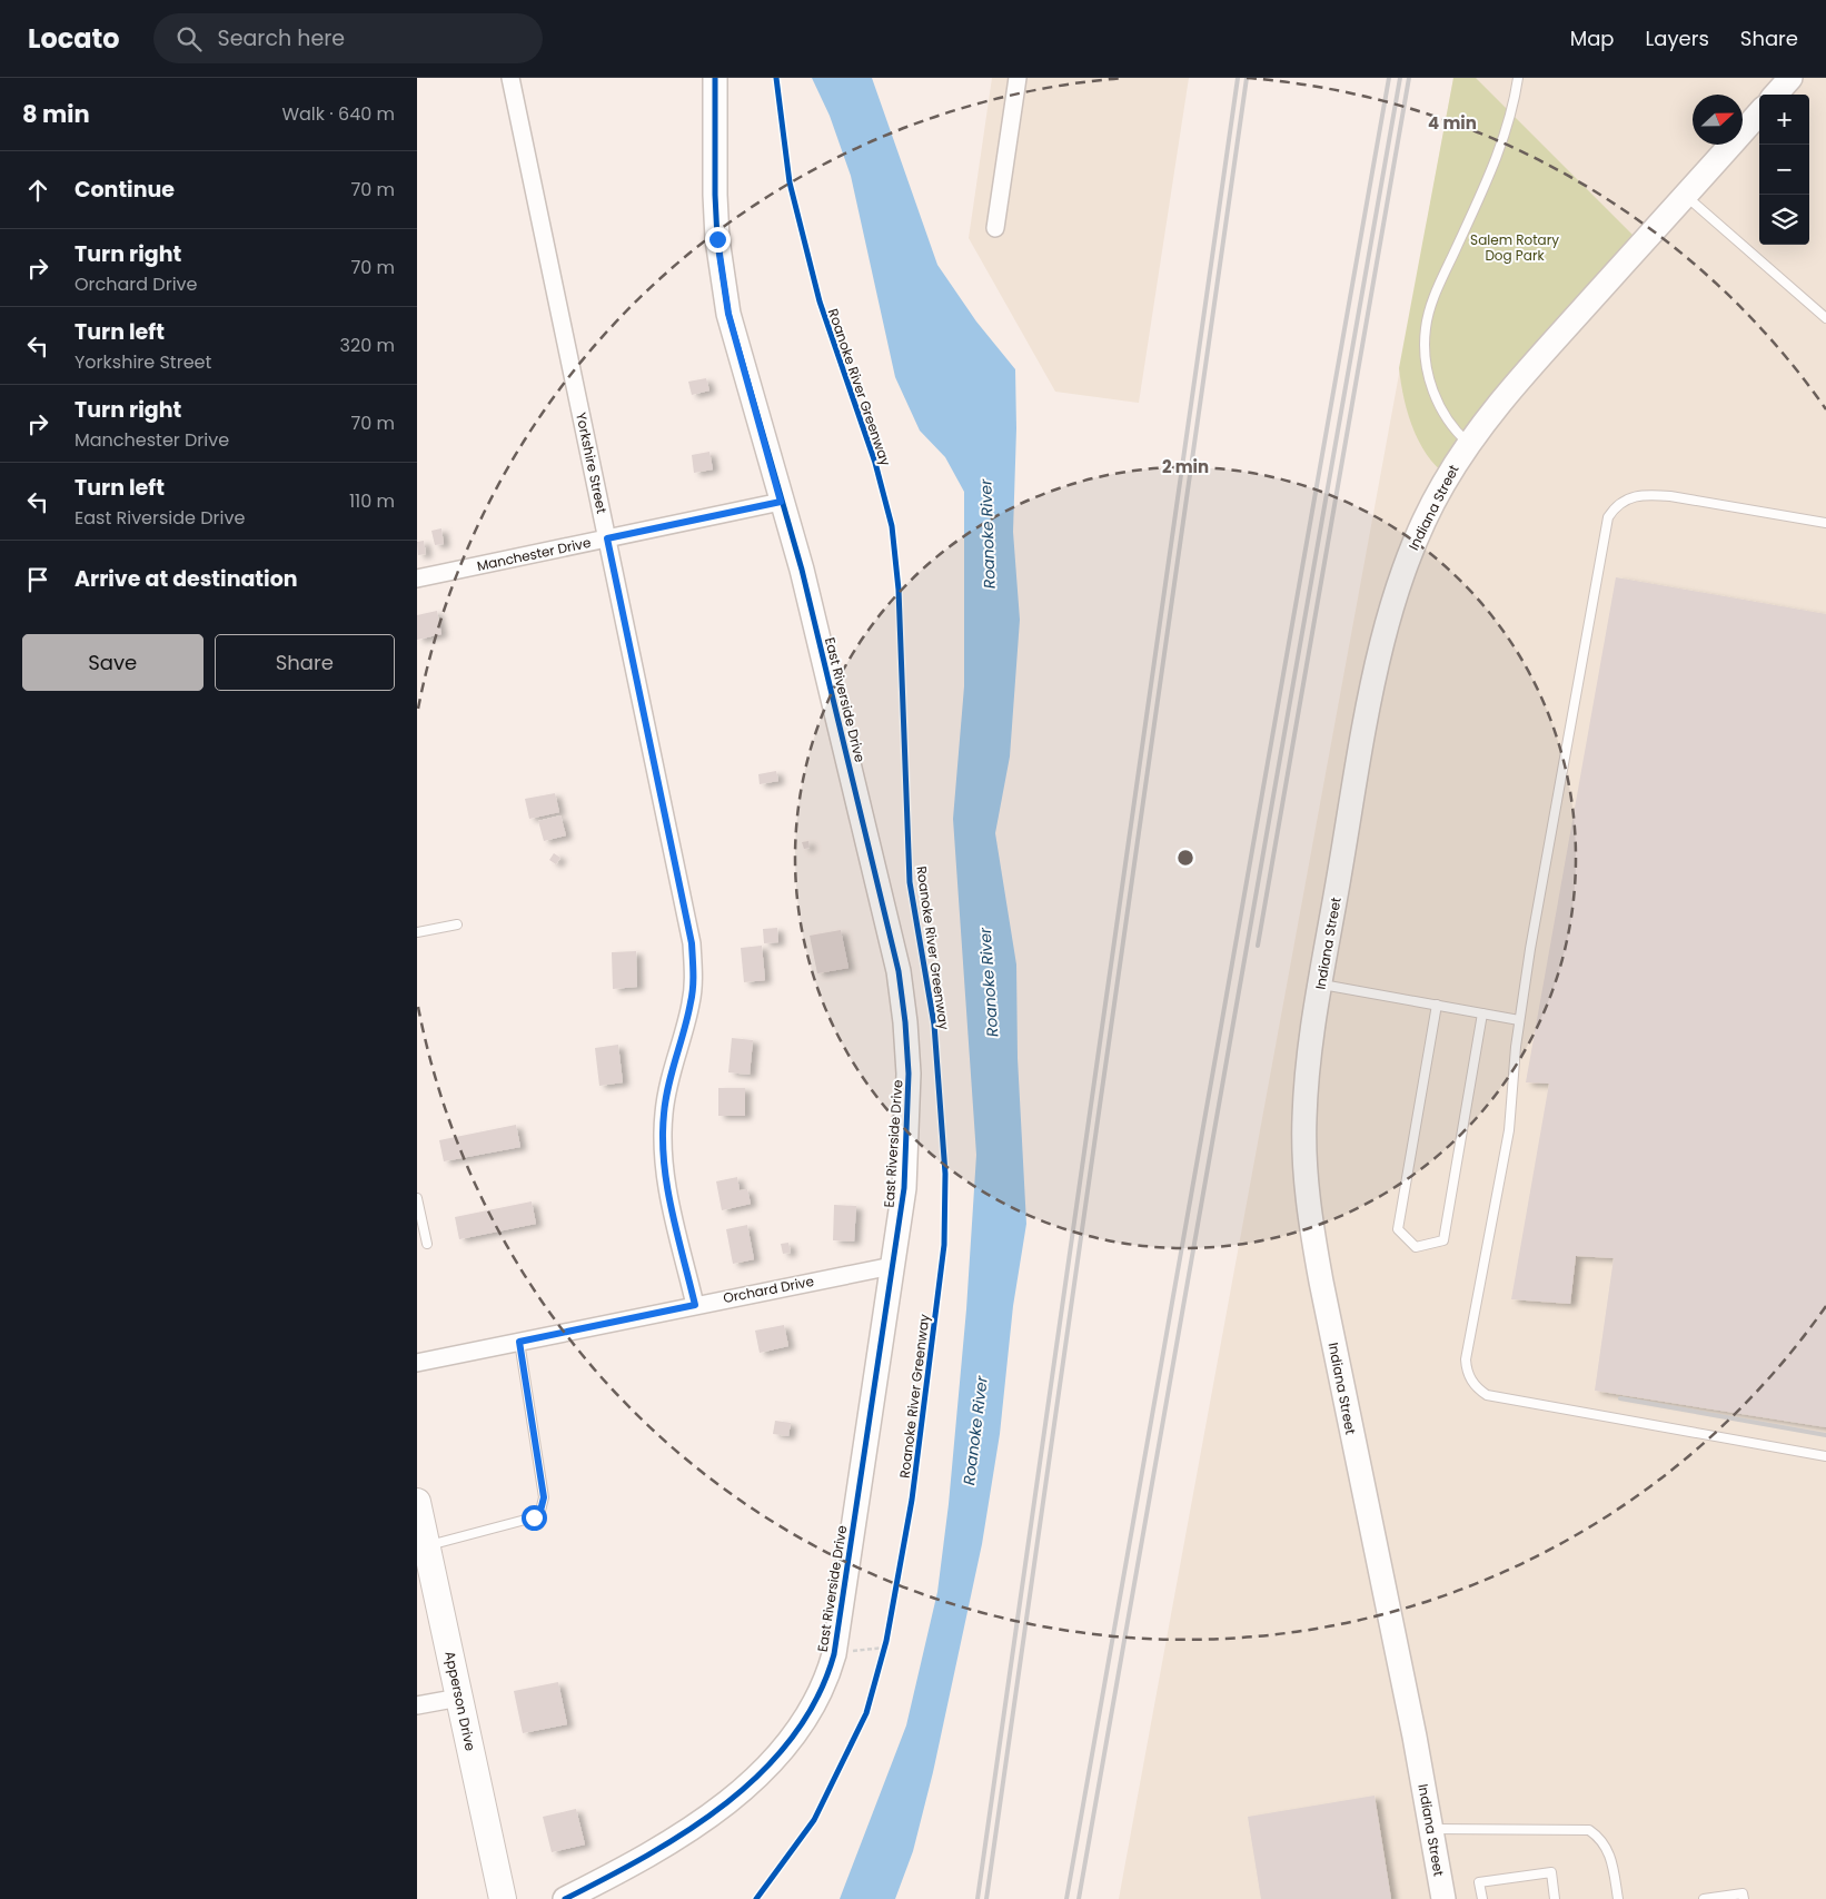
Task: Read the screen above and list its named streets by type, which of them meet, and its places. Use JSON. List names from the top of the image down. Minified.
{"streets":{"main road":["Apperson Drive"],"street":["Yorkshire Street","Indiana Street","Manchester Drive","East Riverside Drive","Orchard Drive"],"cycle path":["Roanoke River Greenway"]},"crossings":[["Yorkshire Street","Manchester Drive"],["Yorkshire Street","Orchard Drive"],["Manchester Drive","East Riverside Drive"],["East Riverside Drive","Orchard Drive"]],"water":["Roanoke River"],"parks":["Salem Rotary Dog Park"],"north":"right","page":{"header":"Locato","search":"Search here","nav":["Map","Layers","Share"],"heading":["8 min","Walk · 640 m"],"map_buttons":["+","−"],"list":[["Continue","70 m"],["Turn right","Orchard Drive","70 m"],["Turn left","Yorkshire Street","320 m"],["Turn right","Manchester Drive","70 m"],["Turn left","East Riverside Drive","110 m"],"Arrive at destination"],"buttons":["Save","Share"]},"rings":["4 min","2 min"]}
